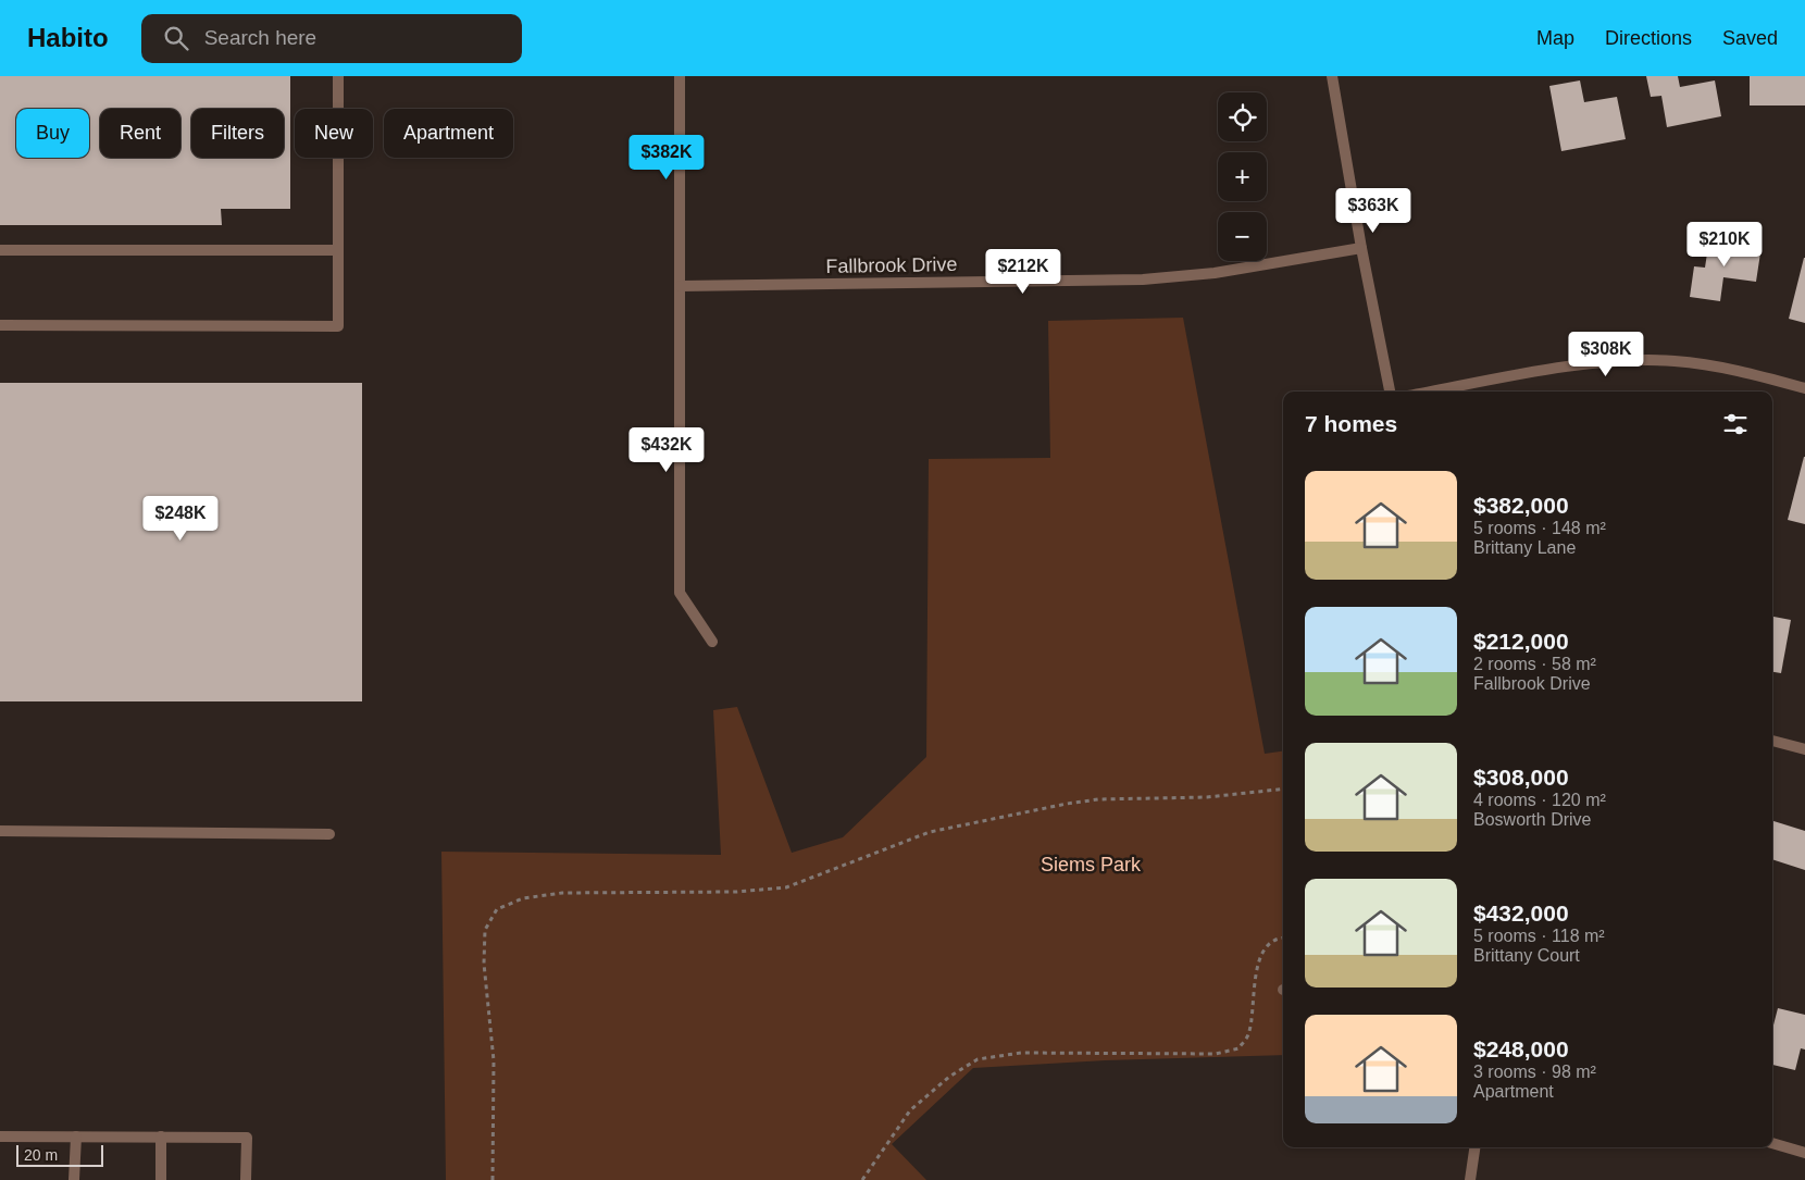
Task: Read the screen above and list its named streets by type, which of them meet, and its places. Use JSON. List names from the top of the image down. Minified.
{"streets":{"street":["Fallbrook Drive"]},"parks":["Siems Park"],"scale_bar":"20 m","page":{"header":"Habito","search":"Search here","nav":["Map","Directions","Saved"],"map_buttons":["+","−"],"chip":["Buy","Rent","Filters","New","Apartment"],"price":["$382K","$363K","$210K","$212K","$308K","$432K","$248K"],"heading":"7 homes","list":[{"name":"$382,000","note":"5 rooms · 148 m² · Brittany Lane"},{"name":"$212,000","note":"2 rooms · 58 m² · Fallbrook Drive"},{"name":"$308,000","note":"4 rooms · 120 m² · Bosworth Drive"},{"name":"$432,000","note":"5 rooms · 118 m² · Brittany Court"},{"name":"$248,000","note":"3 rooms · 98 m² · Apartment"}],"scale":"20 m"}}
